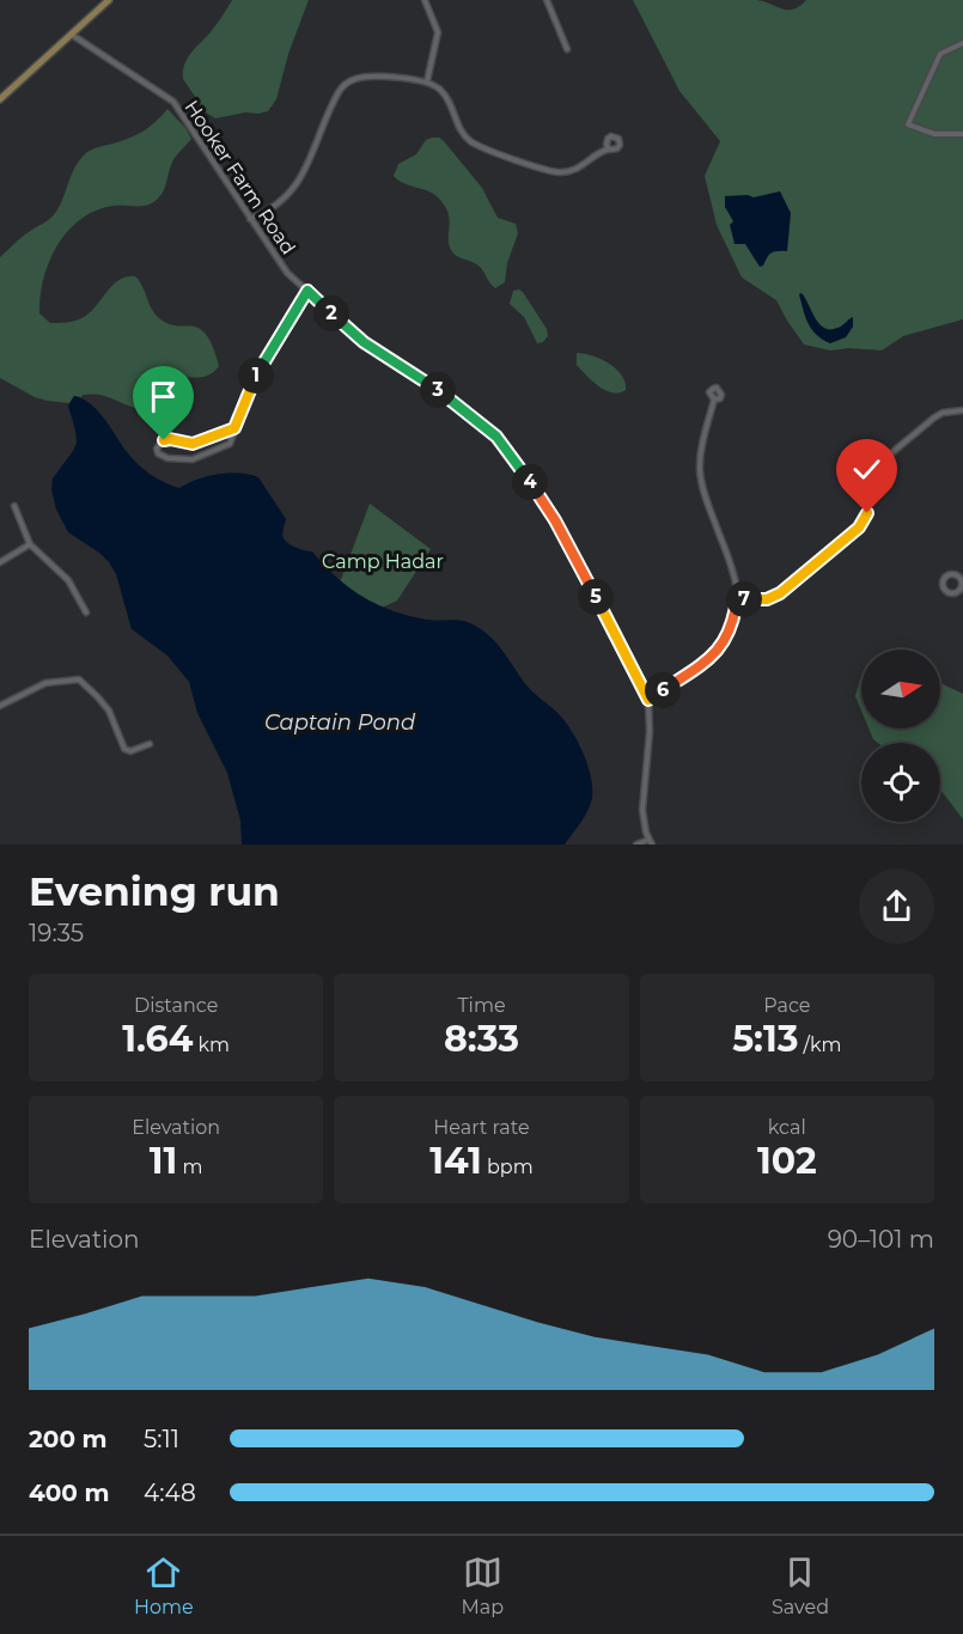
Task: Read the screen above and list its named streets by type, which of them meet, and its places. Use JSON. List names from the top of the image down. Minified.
{"streets":{"street":["Hooker Farm Road"]},"water":["Captain Pond"],"parks":["Camp Hadar"],"north":"right","page":{"pins":["2","1","3","4","5","7","6"],"heading":["Evening run","19:35"],"stats":[["Distance","1.64 km"],["Time","8:33"],["Pace","5:13 /km"],["Elevation","11 m"],["Heart rate","141 bpm"],["kcal","102"]],"chart":["Elevation","90–101 m"],"list":[{"name":"200 m","note":"5:11"},{"name":"400 m","note":"4:48"}],"tabs":["Home","Map","Saved"]}}
